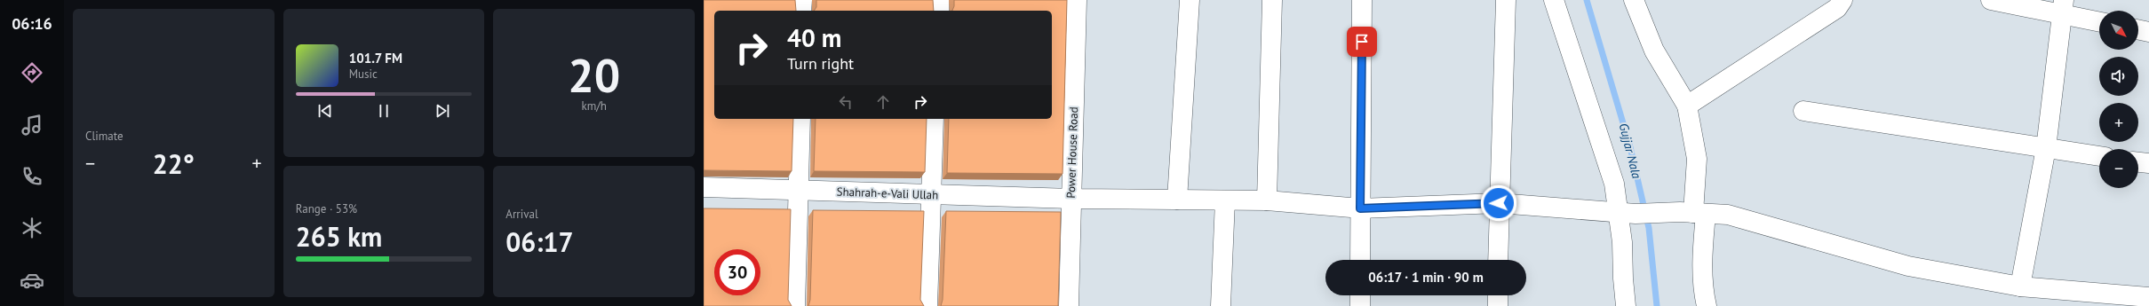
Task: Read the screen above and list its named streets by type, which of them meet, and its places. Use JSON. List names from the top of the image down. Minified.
{"streets":{"street":["Power House Road","Shahrah-e-Vali Ullah"]},"crossings":[["Power House Road","Shahrah-e-Vali Ullah"]],"water":["Gujjar Nala"],"north":"bottom right","page":{"tabs":"06:16","tile":["Climate",["20","km/h"],["Range · 53%","265 km"],["Arrival","06:17"]],"map_buttons":["+","−"],"turn":["40 m","Turn right"],"song":["101.7 FM","Music"],"heat":["−","22°","+"],"limit":"30","trip":"06:17 · 1 min · 90 m"}}
